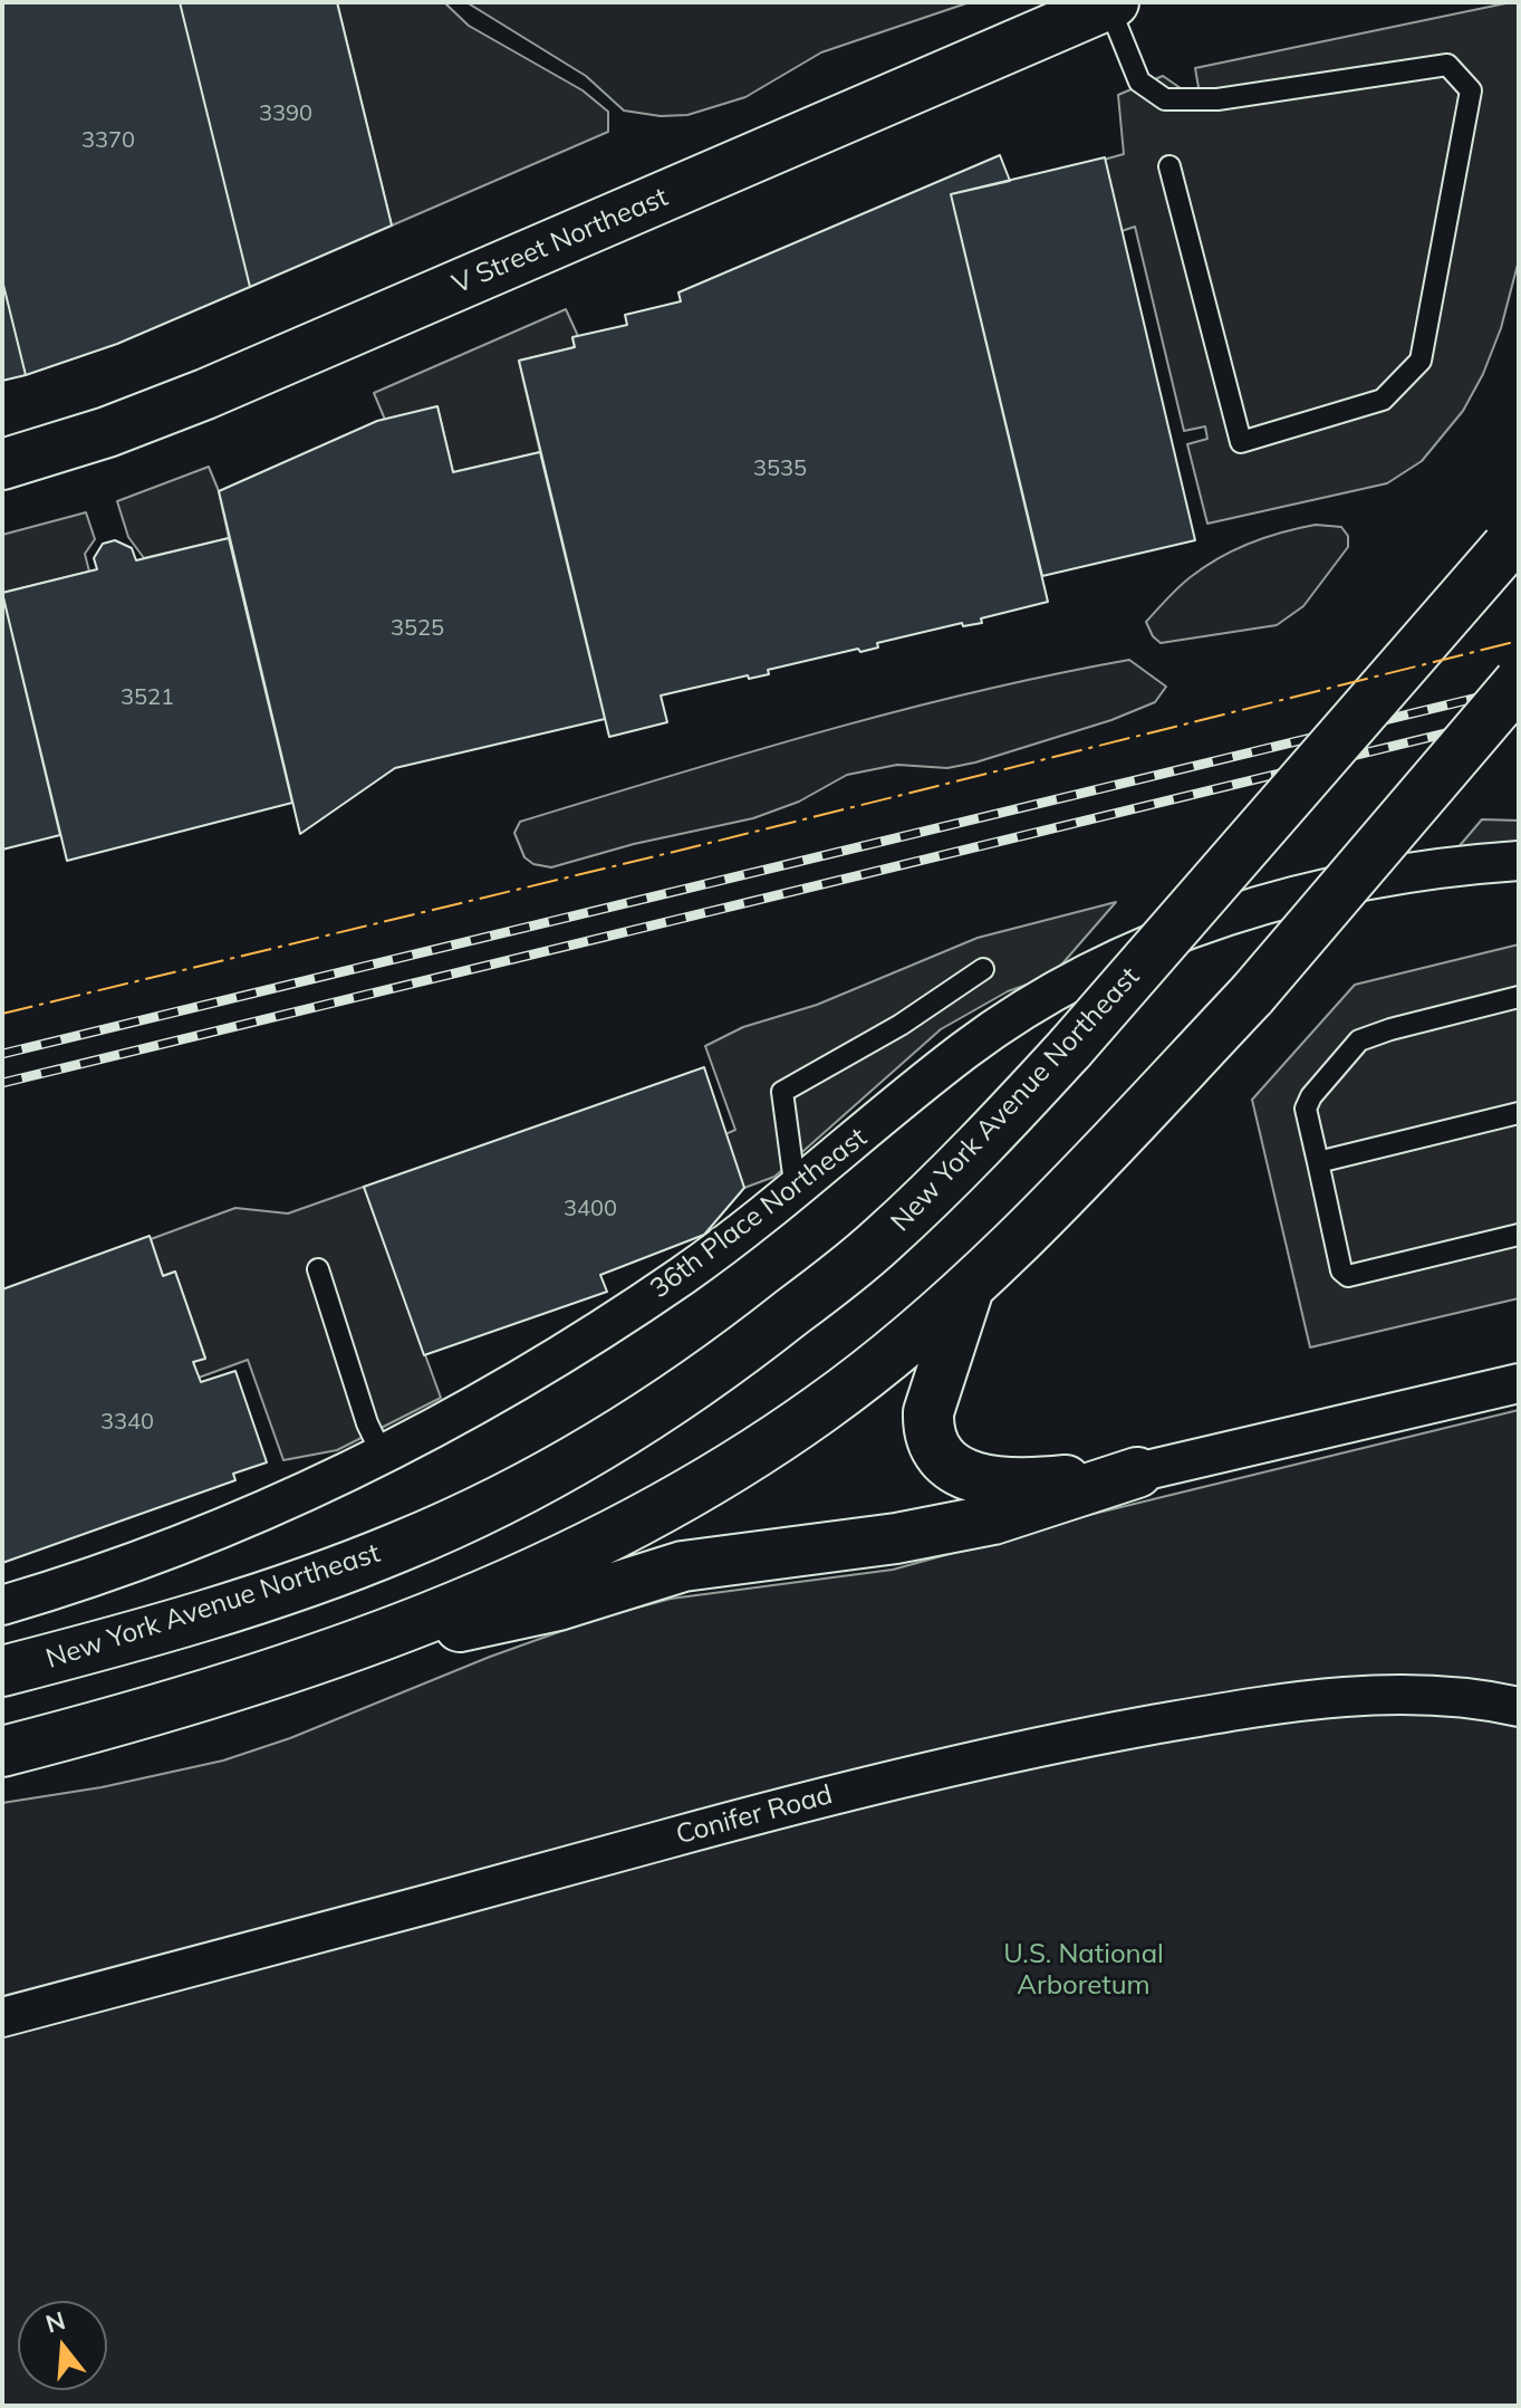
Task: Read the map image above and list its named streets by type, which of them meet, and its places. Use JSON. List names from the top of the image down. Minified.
{"streets":{"main road":["V Street Northeast","New York Avenue Northeast"],"street":["36th Place Northeast","Conifer Road"]},"parks":["U.S. National Arboretum"],"house_numbers":["3390","3370","3535","3525","3521","3400","3340"],"north":"top"}
